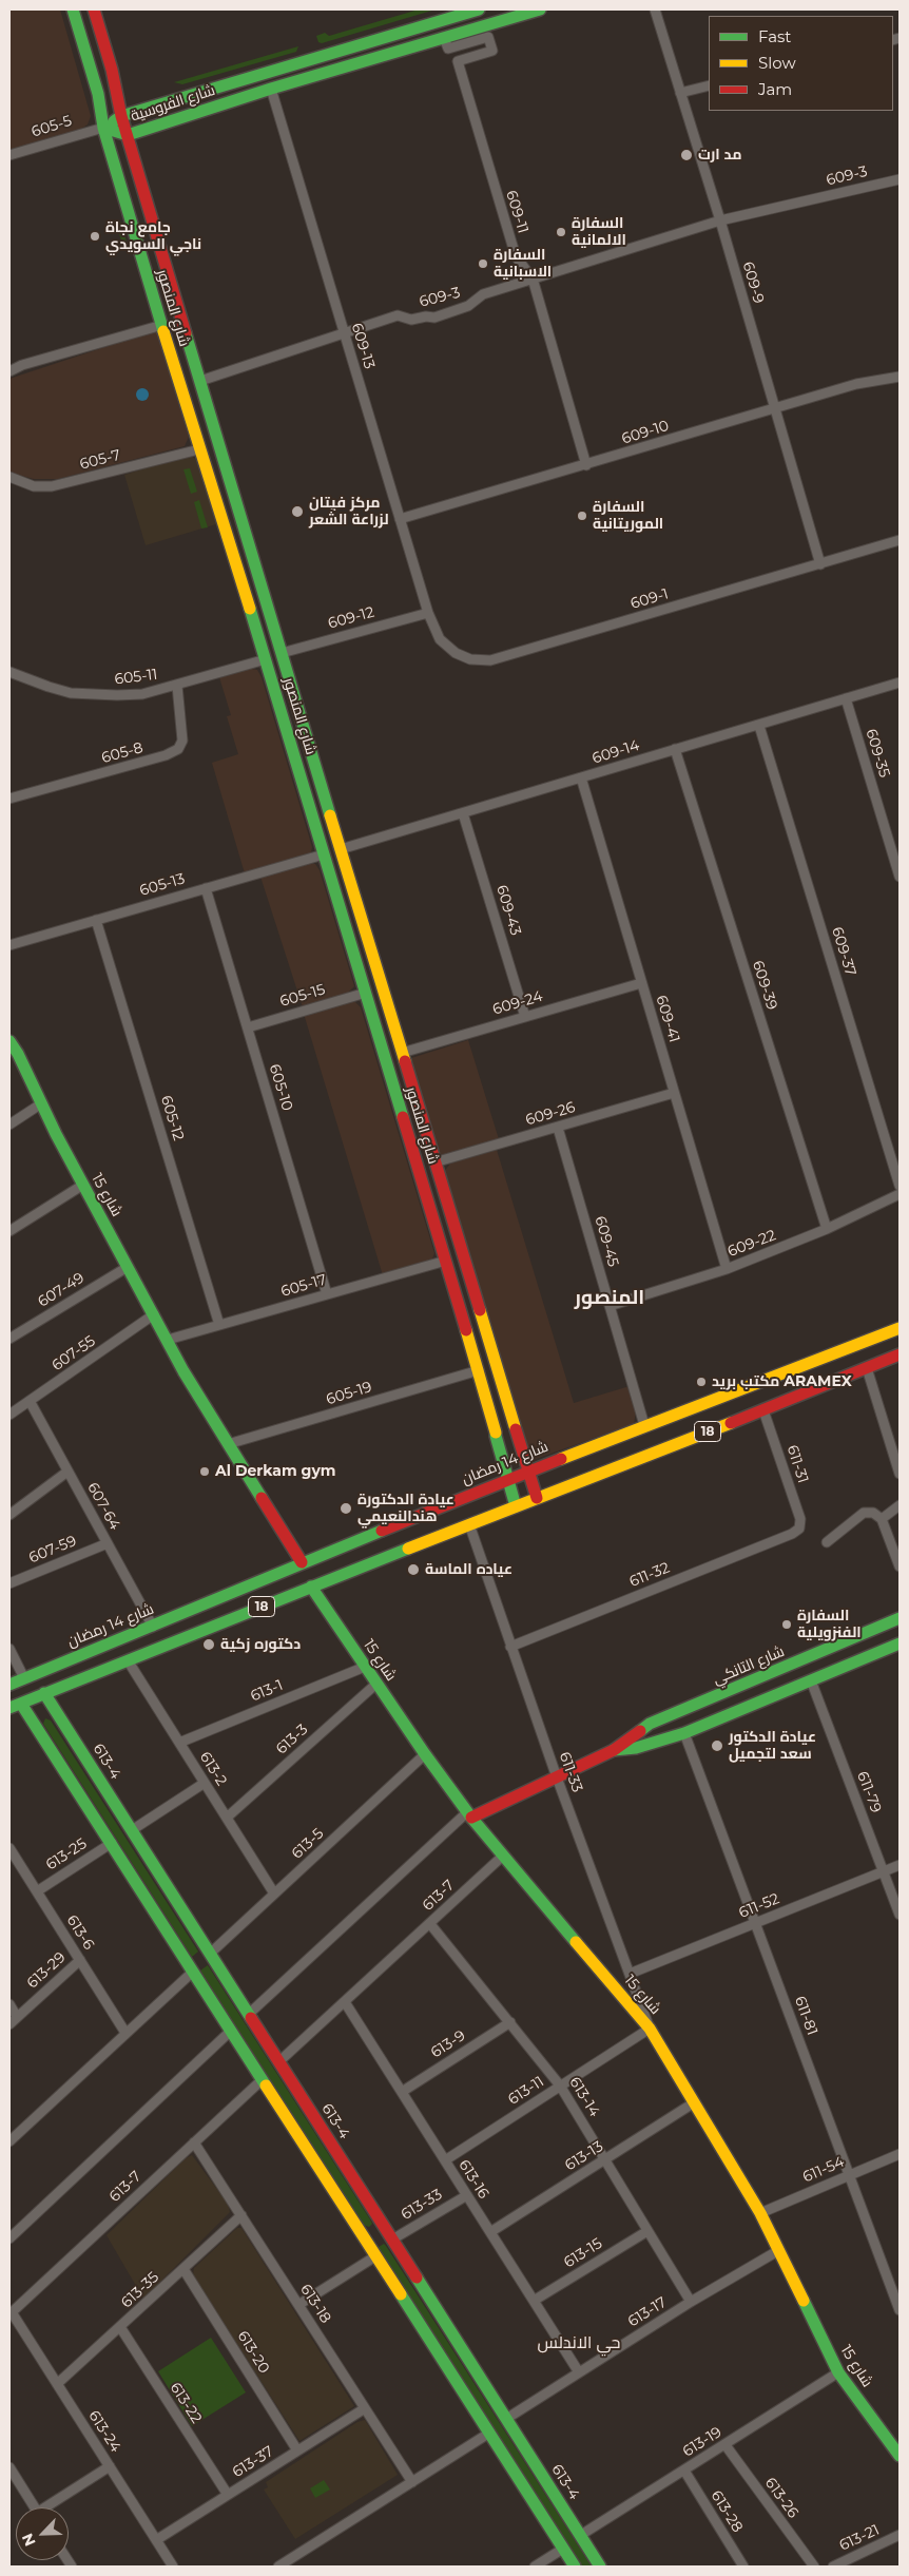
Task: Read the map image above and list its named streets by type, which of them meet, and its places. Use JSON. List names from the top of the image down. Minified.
{"streets":{"street":["شارع الفروسية","605-5","609-3","609-11","609-9","شارع المنصور","609-13","609-10","605-7","609-1","609-12","605-11","609-14","605-8","609-35","605-13","609-43","609-37","609-39","605-15","609-24","609-41","605-10","609-26","605-12","شارع 15","609-45","609-22","605-17","607-49","607-55","605-19","18","شارع 14 رمضان","611-31","607-64","607-59","611-32","شارع التانكي","613-1","613-3","613-4","613-2","611-33","611-79","613-5","613-25","613-7","611-52","613-6","613-29","611-81","613-9","613-11","613-14","613-13","611-54","613-16","613-33","613-15","613-35","613-18","613-17","613-20","613-22","613-24","613-19","613-37","613-26","613-28","613-21"]},"crossings":[["شارع الفروسية","605-5"],["شارع الفروسية","609-11"],["شارع الفروسية","شارع المنصور"],["شارع الفروسية","609-13"],["605-5","شارع المنصور"],["609-3","609-11"],["609-3","609-9"],["609-3","شارع المنصور"],["609-3","609-13"],["609-11","609-10"],["609-9","609-10"],["609-9","609-1"],["شارع المنصور","605-7"],["شارع المنصور","609-12"],["شارع المنصور","605-11"],["شارع المنصور","609-14"],["شارع المنصور","605-13"],["شارع المنصور","605-15"],["شارع المنصور","609-24"],["شارع المنصور","609-26"],["شارع المنصور","605-17"],["شارع المنصور","605-19"],["شارع المنصور","18"],["شارع المنصور","شارع 14 رمضان"],["609-13","609-10"],["609-13","609-1"],["609-13","609-12"],["609-1","609-12"],["605-11","605-8"],["609-14","609-35"],["609-14","609-43"],["609-14","609-37"],["609-14","609-39"],["609-14","609-41"],["605-13","605-10"],["605-13","605-12"],["609-43","609-24"],["609-39","609-22"],["605-15","605-10"],["609-24","609-41"],["609-41","609-26"],["609-41","609-22"],["605-10","605-17"],["609-26","609-45"],["605-12","605-17"],["شارع 15","605-17"],["شارع 15","607-49"],["شارع 15","607-55"],["شارع 15","605-19"],["شارع 15","18"],["شارع 15","شارع 14 رمضان"],["شارع 15","شارع التانكي"],["شارع 15","613-1"],["شارع 15","613-3"],["شارع 15","611-33"],["شارع 15","613-5"],["شارع 15","613-7"],["شارع 15","613-11"],["شارع 15","613-13"],["شارع 15","611-54"],["شارع 15","613-17"],["شارع 15","613-19"],["609-45","609-22"],["609-45","شارع 14 رمضان"],["607-55","607-64"],["18","611-31"],["18","613-4"],["18","613-2"],["18","611-33"],["شارع 14 رمضان","607-64"],["611-31","611-32"],["607-64","607-59"],["611-32","611-33"],["شارع التانكي","611-33"],["شارع التانكي","611-79"],["شارع التانكي","611-81"],["613-1","613-2"],["613-3","613-2"],["613-4","613-5"],["613-4","613-7"],["613-4","613-33"],["613-4","613-17"],["613-4","613-19"],["613-2","613-5"],["611-33","611-52"],["611-33","613-11"],["611-79","611-52"],["613-25","613-6"],["613-7","613-14"],["613-7","613-16"],["613-7","613-18"],["613-7","613-24"],["611-52","611-81"],["613-6","613-29"],["611-81","611-54"],["613-9","613-14"],["613-9","613-16"],["613-11","613-14"],["613-11","613-16"],["613-14","613-13"],["613-14","613-15"],["613-14","613-17"],["613-13","613-16"],["613-16","613-33"],["613-16","613-15"],["613-16","613-17"],["613-35","613-18"],["613-35","613-20"],["613-35","613-22"],["613-35","613-24"],["613-18","613-37"],["613-20","613-37"],["613-22","613-37"],["613-24","613-37"],["613-19","613-26"],["613-19","613-28"]],"districts":["المنصور","حي الاندلس"],"places":["مد ارت","السفارة الالمانية","جامع نجاة ناجي السويدي","السفارة الاسبانية","مركز فيتان لزراعة الشعر","السفارة الموريتانية","مكتب بريد ARAMEX","Al Derkam gym","عيادة الدكتورة هندالنعيمي","عياده الماسة","السفارة الفنزويلية","دكتوره زكية","عيادة الدكتور سعد لتجميل"],"legend":["Fast","Slow","Jam"],"north":"bottom left"}
